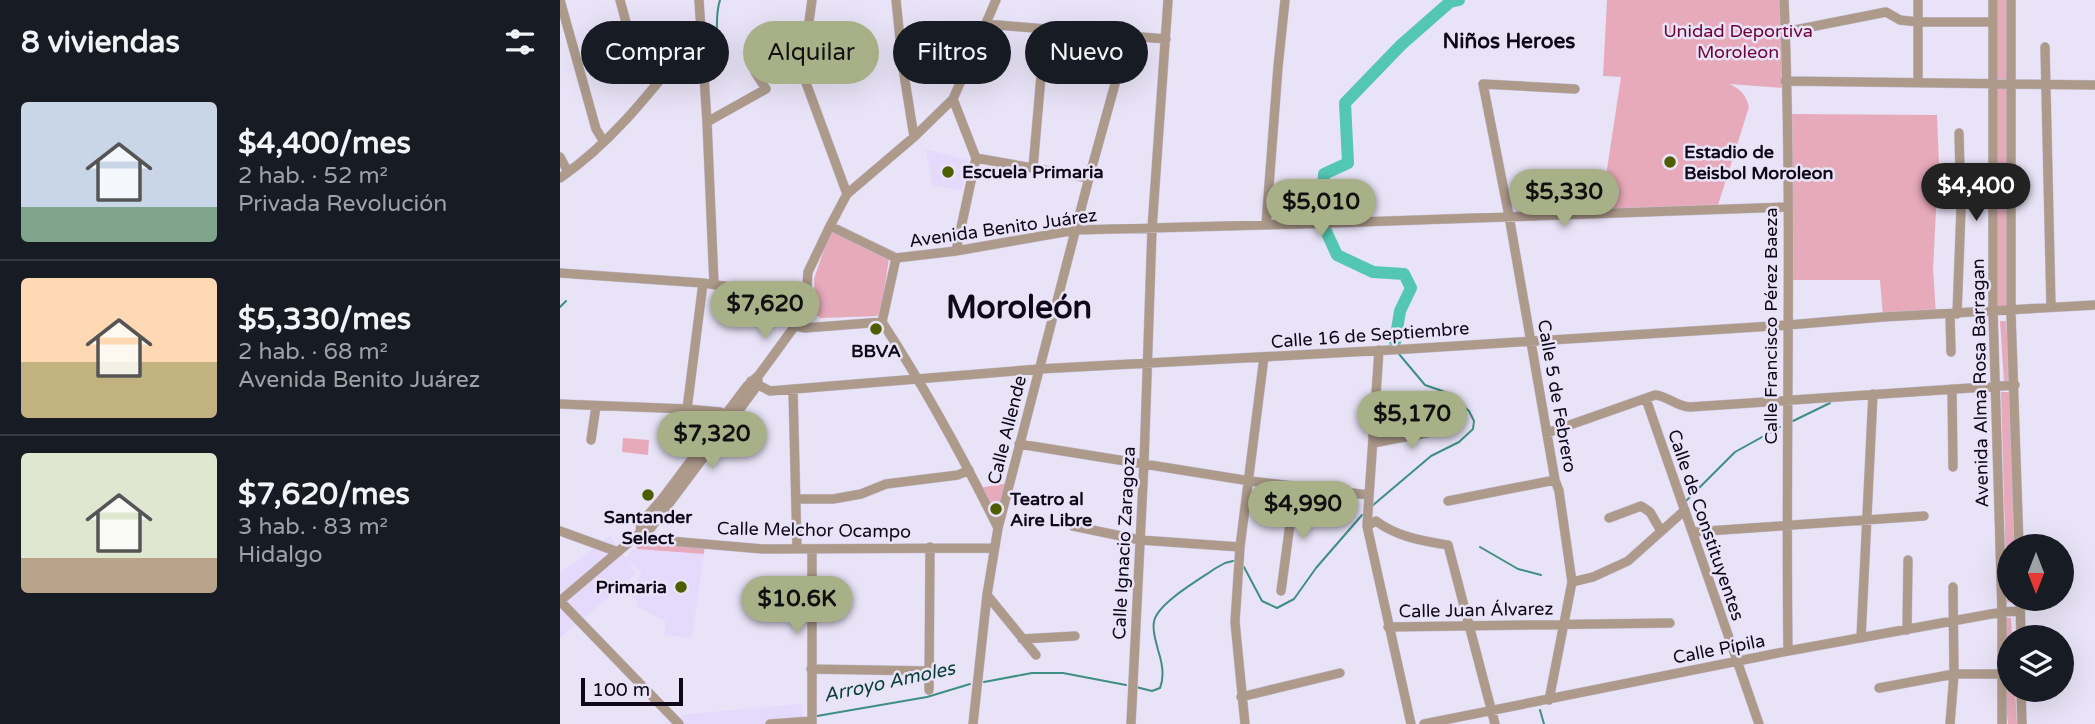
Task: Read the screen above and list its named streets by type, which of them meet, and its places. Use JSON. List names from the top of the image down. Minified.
{"streets":{"street":["Avenida Benito Juárez","Calle Francisco Pérez Baeza","Calle 16 de Septiembre","Avenida Alma Rosa Barragan","Calle 5 de Febrero","Calle Allende","Calle de Constituyentes","Calle Melchor Ocampo","Calle Ignacio Zaragoza","Calle Juan Álvarez","Calle Pípila"]},"crossings":[["Avenida Benito Juárez","Calle Francisco Pérez Baeza"],["Avenida Benito Juárez","Calle 5 de Febrero"],["Avenida Benito Juárez","Calle Allende"],["Avenida Benito Juárez","Calle Ignacio Zaragoza"],["Calle Francisco Pérez Baeza","Calle 16 de Septiembre"],["Calle Francisco Pérez Baeza","Calle de Constituyentes"],["Calle Francisco Pérez Baeza","Calle Pípila"],["Calle 16 de Septiembre","Avenida Alma Rosa Barragan"],["Calle 16 de Septiembre","Calle 5 de Febrero"],["Calle 16 de Septiembre","Calle Allende"],["Calle 16 de Septiembre","Calle Ignacio Zaragoza"],["Avenida Alma Rosa Barragan","Calle de Constituyentes"],["Avenida Alma Rosa Barragan","Calle Pípila"],["Calle 5 de Febrero","Calle de Constituyentes"],["Calle 5 de Febrero","Calle Juan Álvarez"],["Calle 5 de Febrero","Calle Pípila"],["Calle Allende","Calle Melchor Ocampo"],["Calle de Constituyentes","Calle Pípila"]],"districts":["Niños Heroes","Moroleón"],"water":["Arroyo Amoles"],"parks":["Unidad Deportiva Moroleon"],"places":["Estadio de Beisbol Moroleon","Escuela Primaria","BBVA","Santander Select","Teatro al Aire Libre","Primaria"],"scale_bar":"100 m","north":"bottom","page":{"heading":"8 viviendas","chip":["Comprar","Alquilar","Filtros","Nuevo"],"list":[{"name":"$4,400/mes","note":"2 hab. · 52 m² · Privada Revolución"},{"name":"$5,330/mes","note":"2 hab. · 68 m² · Avenida Benito Juárez"},{"name":"$7,620/mes","note":"3 hab. · 83 m² · Hidalgo"}],"price":["$4,400","$5,330","$5,010","$7,620","$5,170","$7,320","$4,990","$10.6K"],"scale":"100 m"}}
